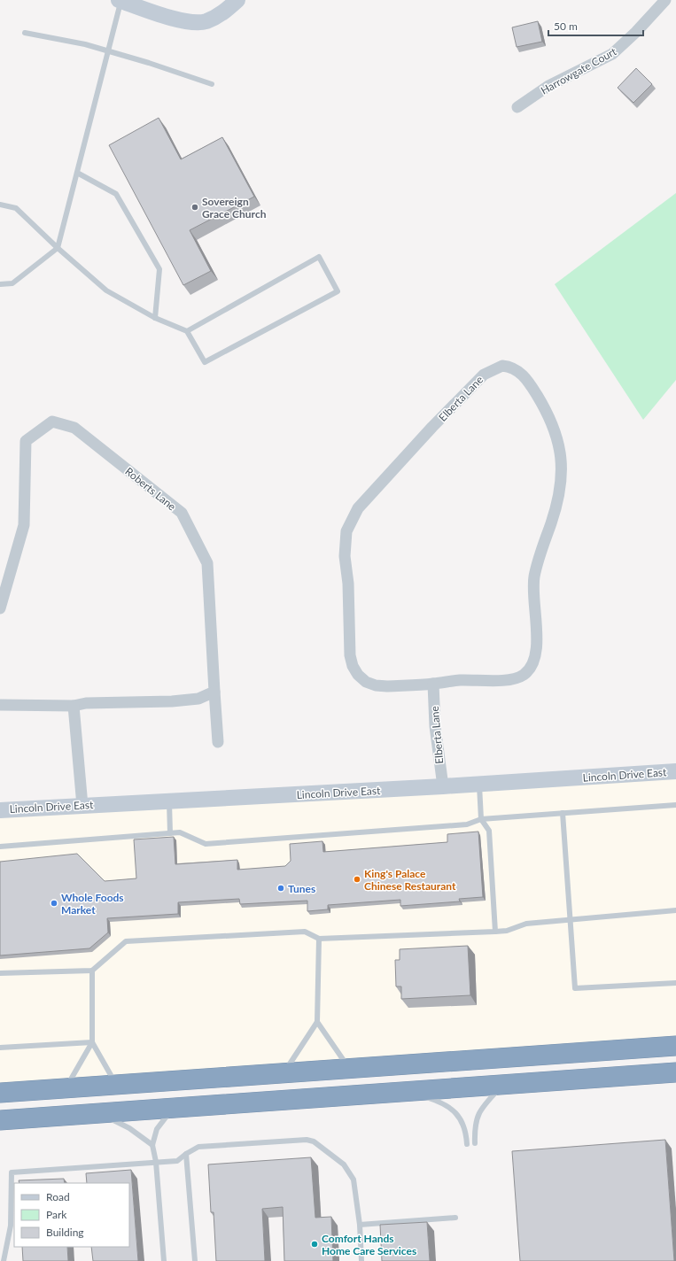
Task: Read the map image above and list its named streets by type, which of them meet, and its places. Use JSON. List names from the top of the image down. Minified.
{"streets":{"street":["Harrowgate Court","Elberta Lane","Roberts Lane","Lincoln Drive East"]},"crossings":[["Elberta Lane","Lincoln Drive East"]],"places":["Sovereign Grace Church","King's Palace Chinese Restaurant","Tunes","Whole Foods Market","Comfort Hands Home Care Services"],"legend":["Road","Park","Building"],"scale_bar":"50 m"}
